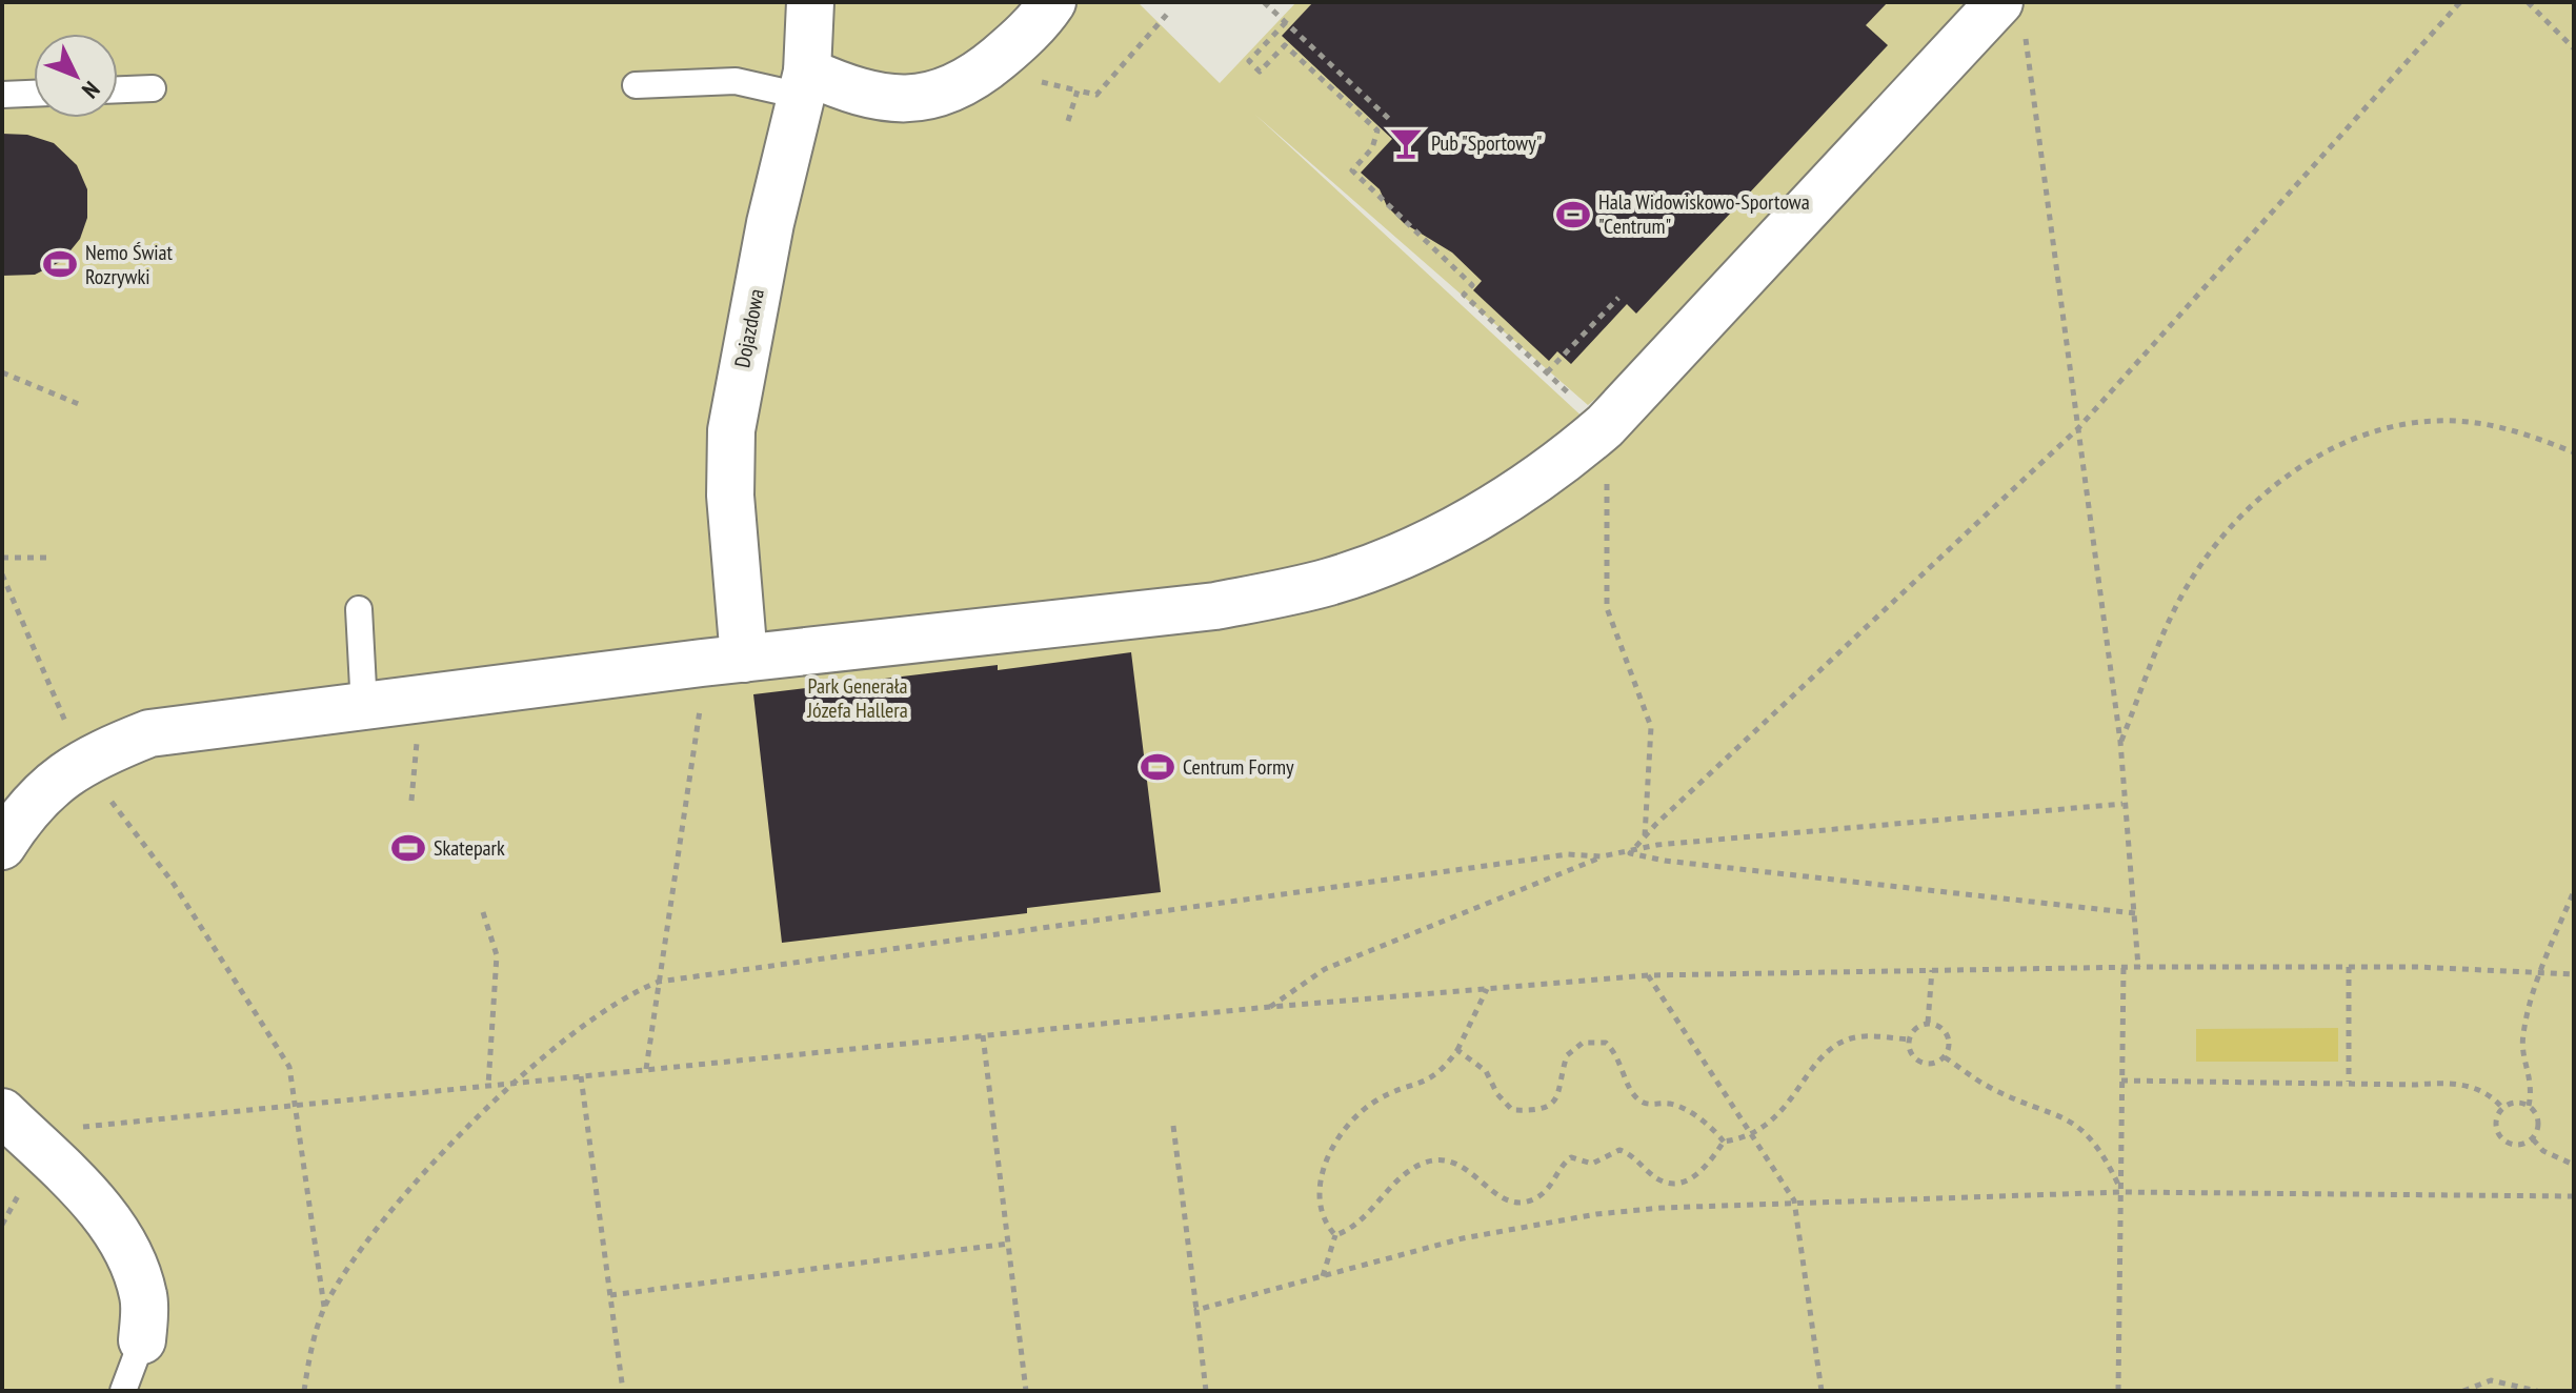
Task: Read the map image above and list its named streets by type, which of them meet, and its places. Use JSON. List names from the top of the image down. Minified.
{"streets":{"street":["Dojazdowa"]},"parks":["Park Generała Józefa Hallera"],"places":{"bar":["Pub \"Sportowy\""],"sports":["Hala Widowiskowo-Sportowa \"Centrum\"","Nemo Świat Rozrywki","Centrum Formy","Skatepark"]},"north":"bottom right"}
